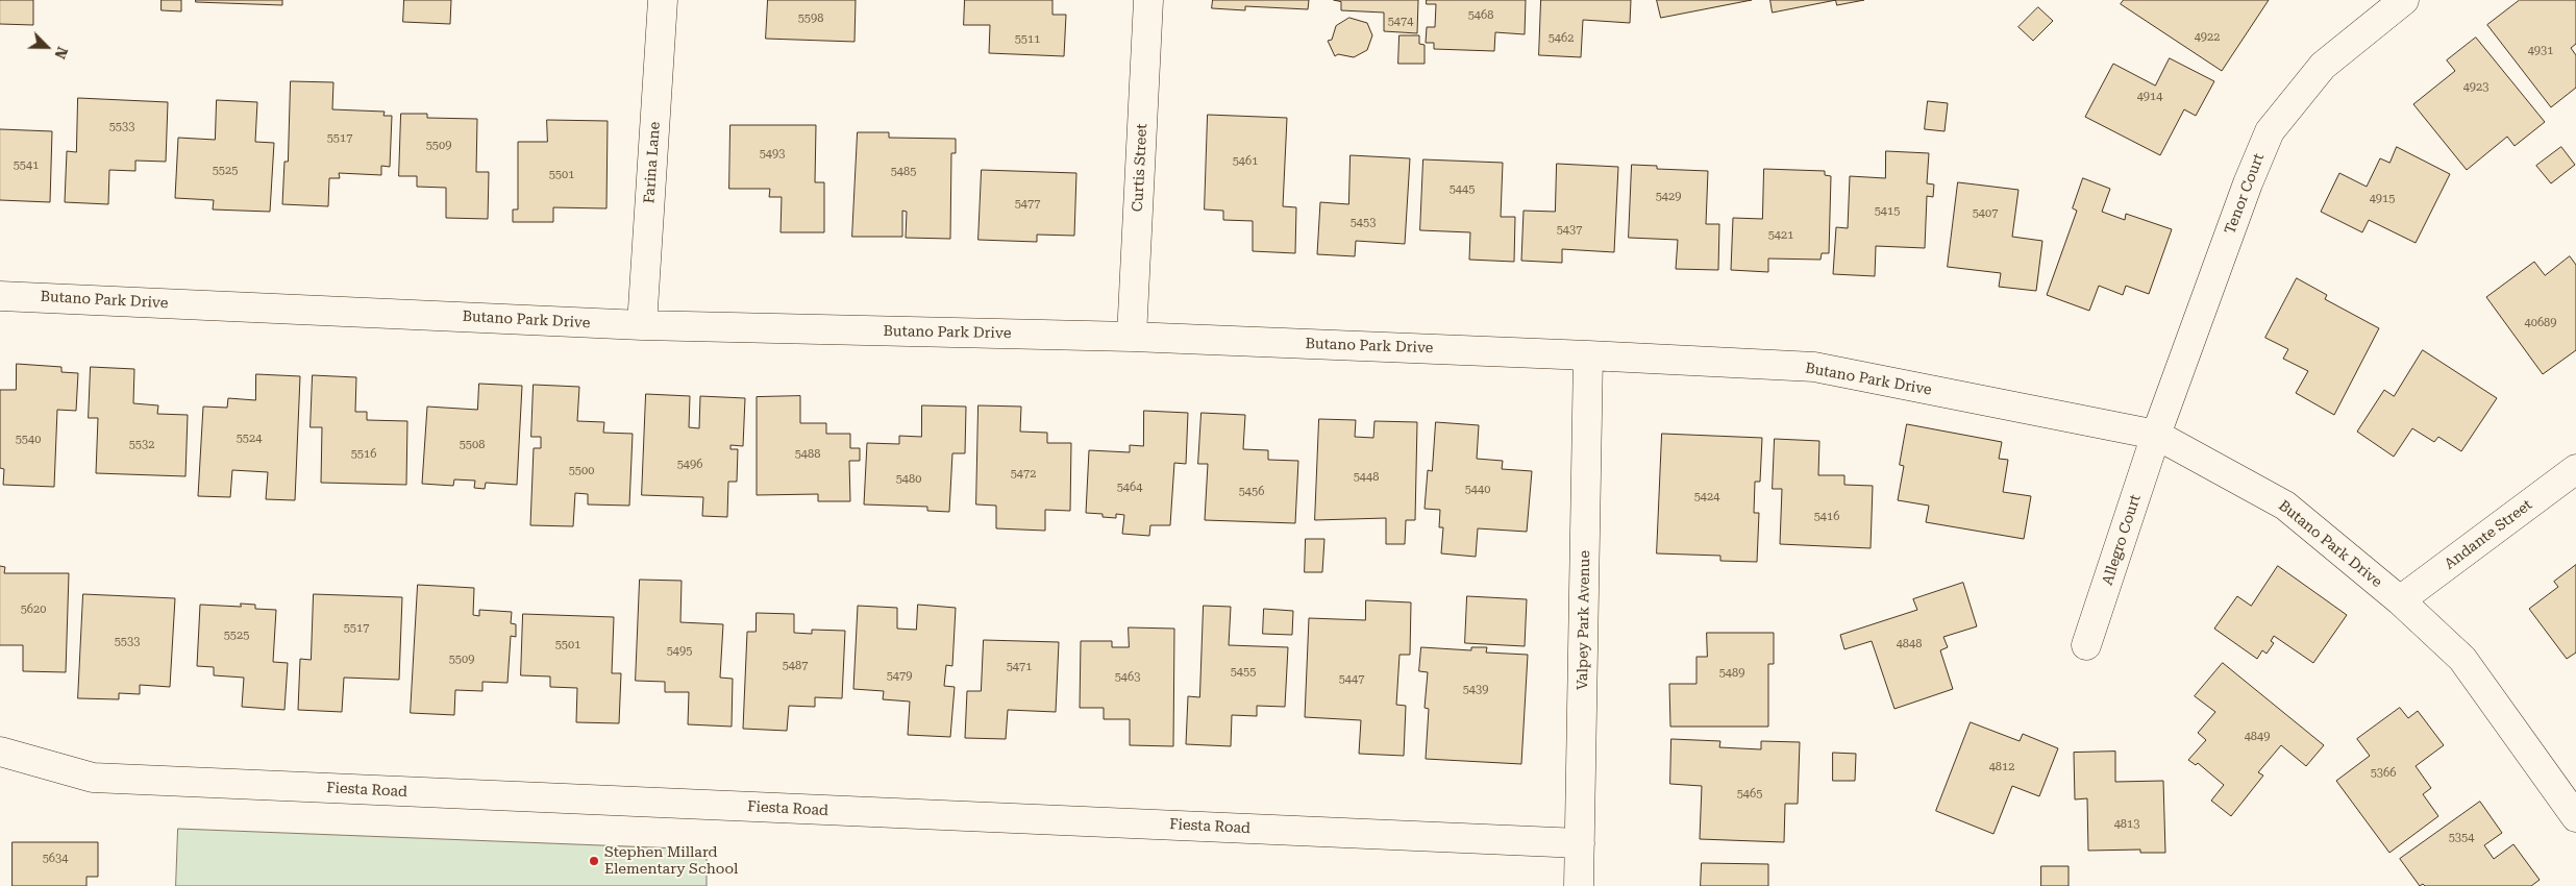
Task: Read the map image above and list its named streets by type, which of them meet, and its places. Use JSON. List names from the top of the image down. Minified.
{"streets":{"street":["Farina Lane","Curtis Street","Tenor Court","Butano Park Drive","Andante Street","Allegro Court","Valpey Park Avenue","Fiesta Road"]},"crossings":[["Farina Lane","Butano Park Drive"],["Curtis Street","Butano Park Drive"],["Tenor Court","Butano Park Drive"],["Tenor Court","Allegro Court"],["Butano Park Drive","Andante Street"],["Butano Park Drive","Allegro Court"],["Butano Park Drive","Valpey Park Avenue"],["Valpey Park Avenue","Fiesta Road"]],"places":["Stephen Millard Elementary School"],"house_numbers":["5468","5598","5474","4922","5462","5511","4931","4923","4914","5533","5517","5509","5493","5461","5541","5525","5485","5501","5445","5429","4915","5477","5415","5407","5453","5437","5421","40689","5524","5540","5532","5508","5516","5488","5496","5500","5472","5448","5480","5464","5440","5456","5424","5416","5620","5517","5525","5533","4848","5501","5495","5509","5487","5471","5455","5489","5479","5463","5447","5439","4849","4812","5366","5465","4813","5354","5634"],"north":"bottom right"}
